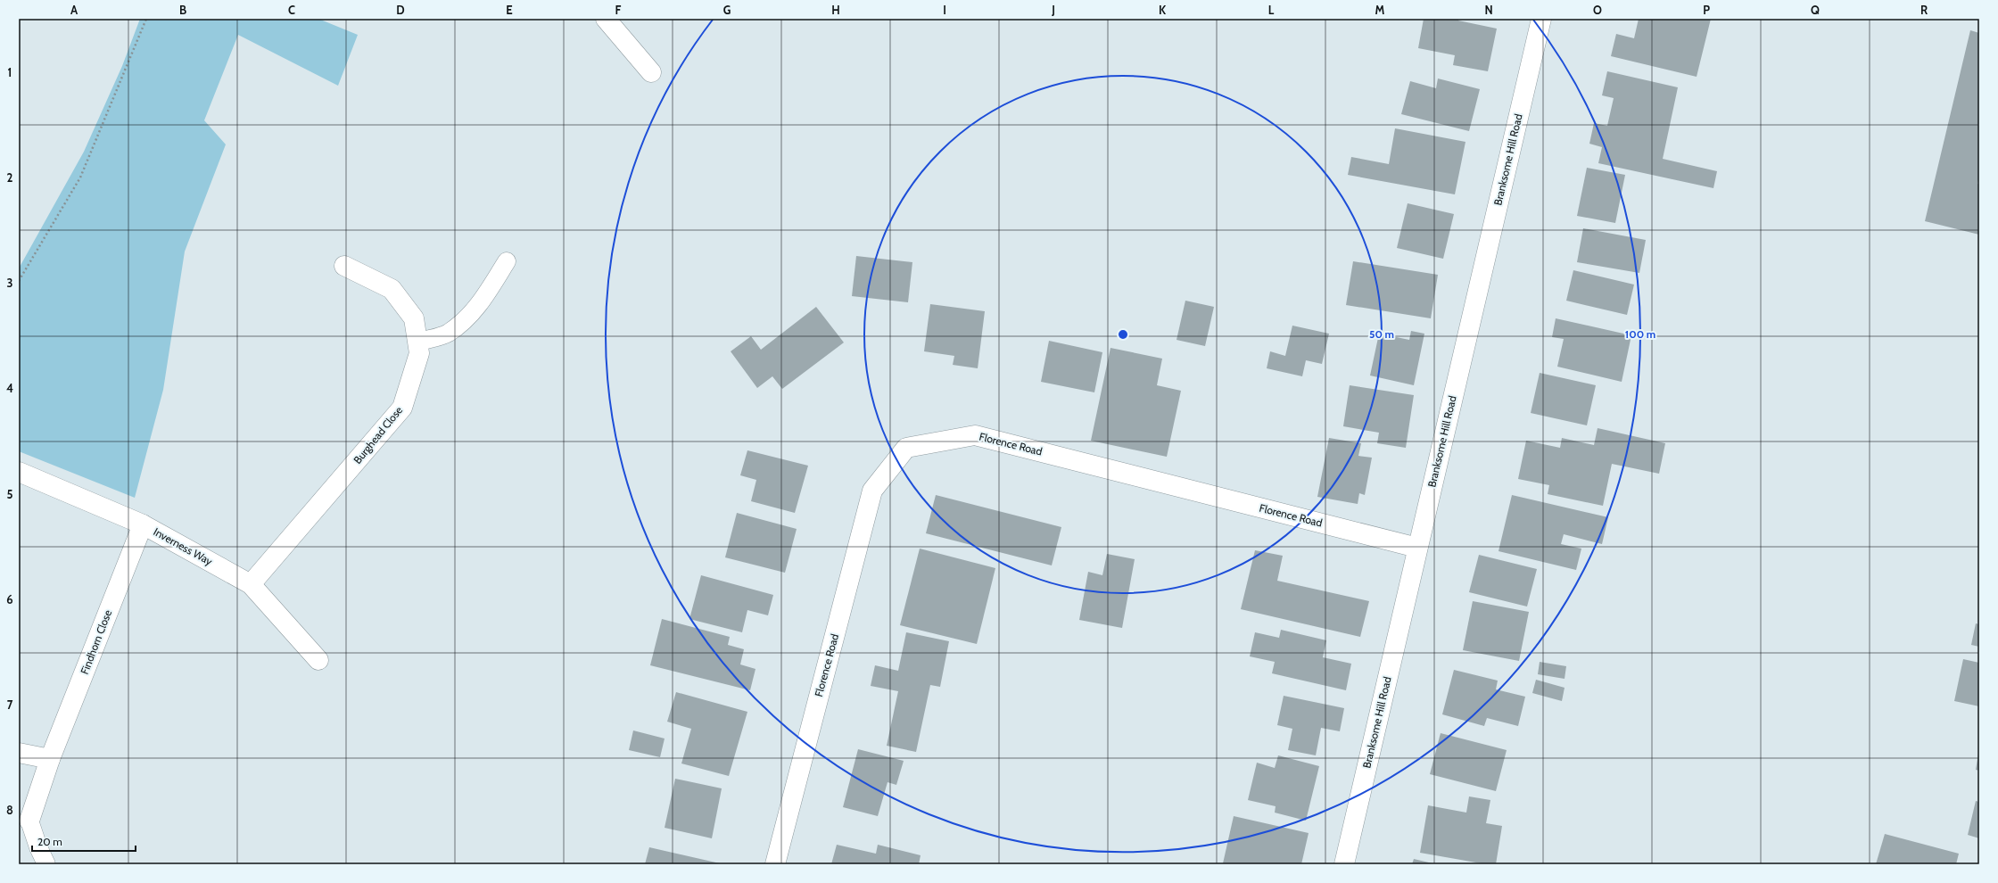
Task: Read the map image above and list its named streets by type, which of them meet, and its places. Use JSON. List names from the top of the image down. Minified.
{"streets":{"street":["Branksome Hill Road","Burghead Close","Florence Road","Inverness Way","Findhorn Close"]},"crossings":[["Branksome Hill Road","Florence Road"],["Burghead Close","Inverness Way"],["Inverness Way","Findhorn Close"]],"scale_bar":"20 m","grid":{"columns":["A","B","C","D","E","F","G","H","I","J","K","L","M","N","O","P","Q","R"],"rows":["1","2","3","4","5","6","7","8"]},"rings":["50 m","100 m"]}
